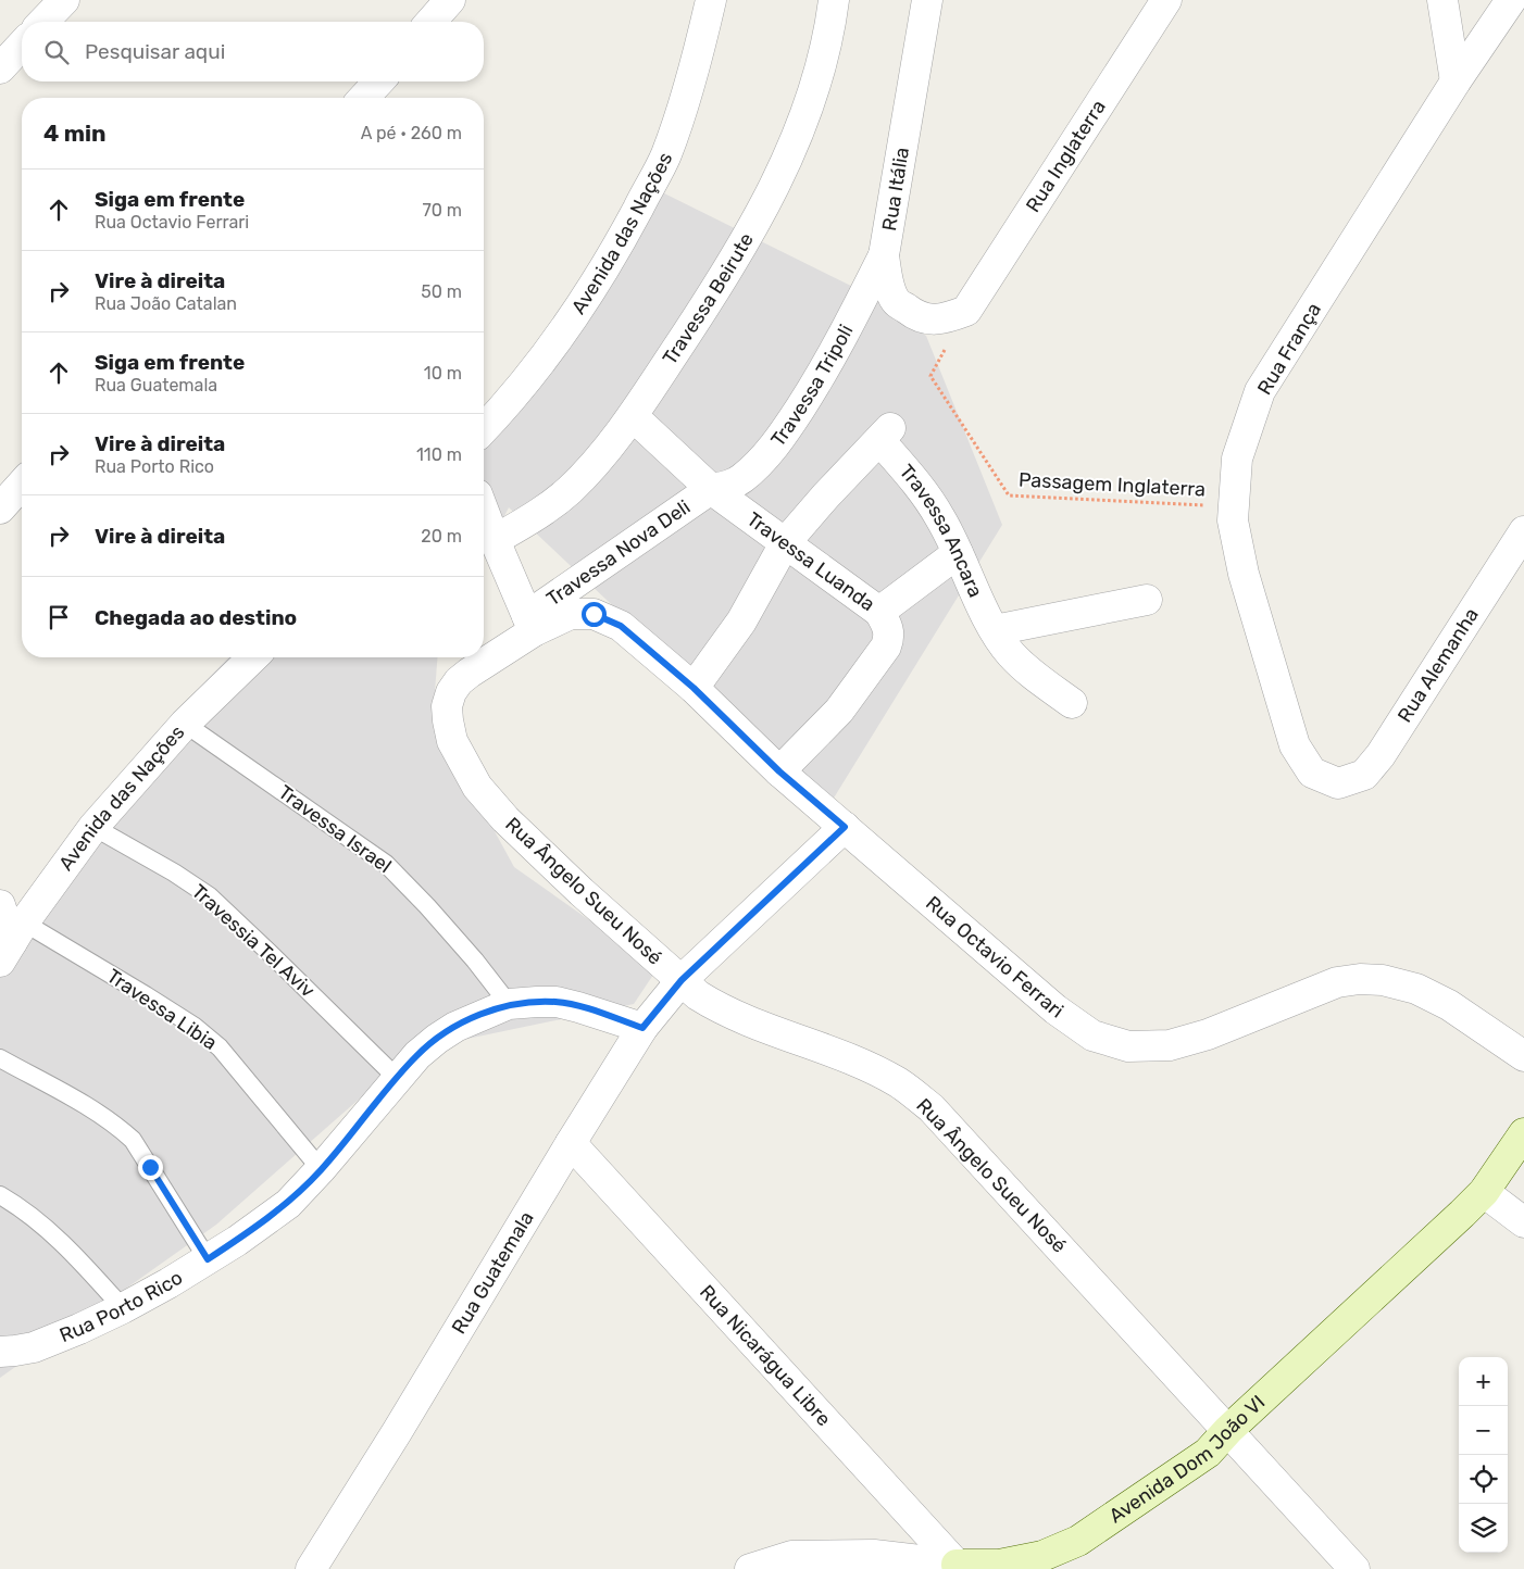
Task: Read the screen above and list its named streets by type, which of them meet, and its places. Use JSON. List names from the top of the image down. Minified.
{"streets":{"street":["Rua Inglaterra","Rua Itália","Avenida das Nações","Travessa Beirute","Rua França","Travessa Tripoli","Travessa Ancara","Travessa Nova Deli","Travessa Luanda","Rua Alemanha","Rua Ângelo Sueu Nosé","Rua Octavio Ferrari","Rua Guatemala","Rua Porto Rico","Rua Nicarágua Libre","Avenida Dom João VI"],"lane":["Travessa Israel","Travessia Tel Aviv","Travessa Libia"],"path":["Passagem Inglaterra"]},"crossings":[["Rua Inglaterra","Rua Itália"],["Rua Inglaterra","Passagem Inglaterra"],["Rua Itália","Travessa Tripoli"],["Rua Itália","Passagem Inglaterra"],["Avenida das Nações","Travessa Israel"],["Avenida das Nações","Travessia Tel Aviv"],["Avenida das Nações","Travessa Libia"],["Travessa Beirute","Travessa Luanda"],["Rua França","Passagem Inglaterra"],["Rua França","Rua Alemanha"],["Travessa Tripoli","Travessa Nova Deli"],["Travessa Tripoli","Travessa Luanda"],["Travessa Ancara","Travessa Luanda"],["Travessa Nova Deli","Travessa Luanda"],["Travessa Nova Deli","Rua Ângelo Sueu Nosé"],["Travessa Nova Deli","Rua Octavio Ferrari"],["Travessa Luanda","Rua Octavio Ferrari"],["Travessa Israel","Rua Porto Rico"],["Rua Ângelo Sueu Nosé","Rua Octavio Ferrari"],["Rua Ângelo Sueu Nosé","Rua Guatemala"],["Rua Ângelo Sueu Nosé","Avenida Dom João VI"],["Travessia Tel Aviv","Rua Porto Rico"],["Rua Octavio Ferrari","Rua Guatemala"],["Travessa Libia","Rua Porto Rico"],["Rua Guatemala","Rua Porto Rico"],["Rua Guatemala","Rua Nicarágua Libre"],["Rua Nicarágua Libre","Avenida Dom João VI"]],"page":{"search":"Pesquisar aqui","heading":["4 min","A pé · 260 m"],"list":[["Siga em frente","Rua Octavio Ferrari","70 m"],["Vire à direita","Rua João Catalan","50 m"],["Siga em frente","Rua Guatemala","10 m"],["Vire à direita","Rua Porto Rico","110 m"],["Vire à direita","20 m"],"Chegada ao destino"],"map_buttons":["+","−"]}}
